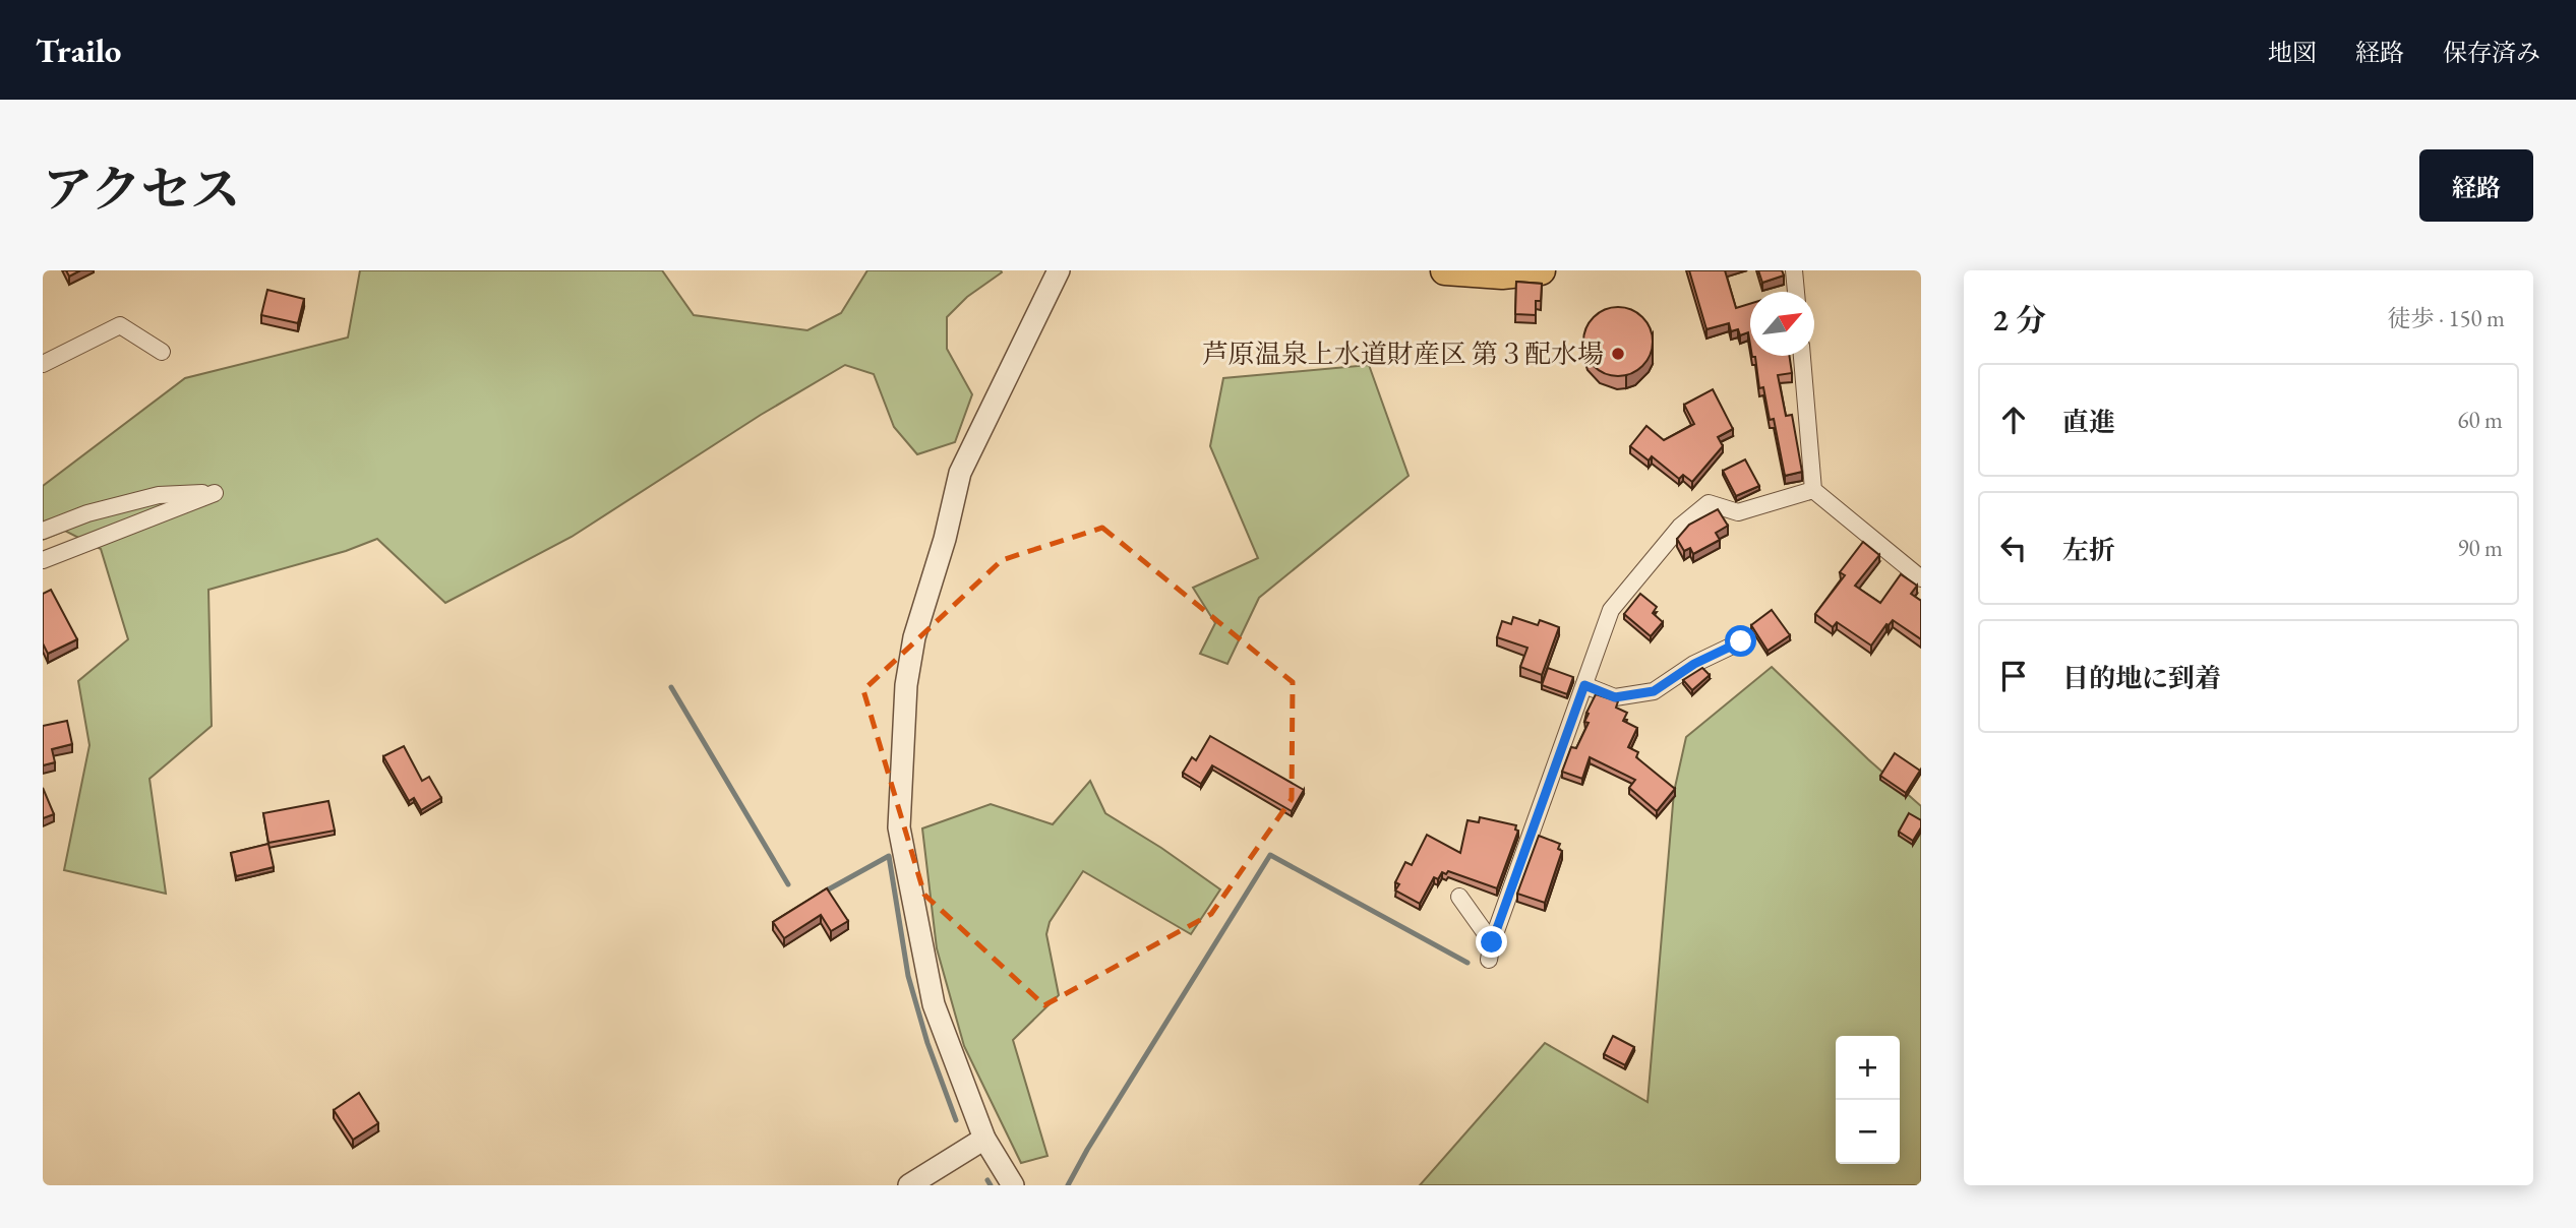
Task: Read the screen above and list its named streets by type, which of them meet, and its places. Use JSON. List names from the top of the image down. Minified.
{"places":["芦原温泉上水道財産区 第３配水場"],"north":"top right","page":{"header":"Trailo","nav":["地図","経路","保存済み"],"title":"アクセス","buttons":"経路","heading":["2 分","徒歩 · 150 m"],"list":[["直進","60 m"],["左折","90 m"],"目的地に到着"],"map_buttons":["+","−"]}}
